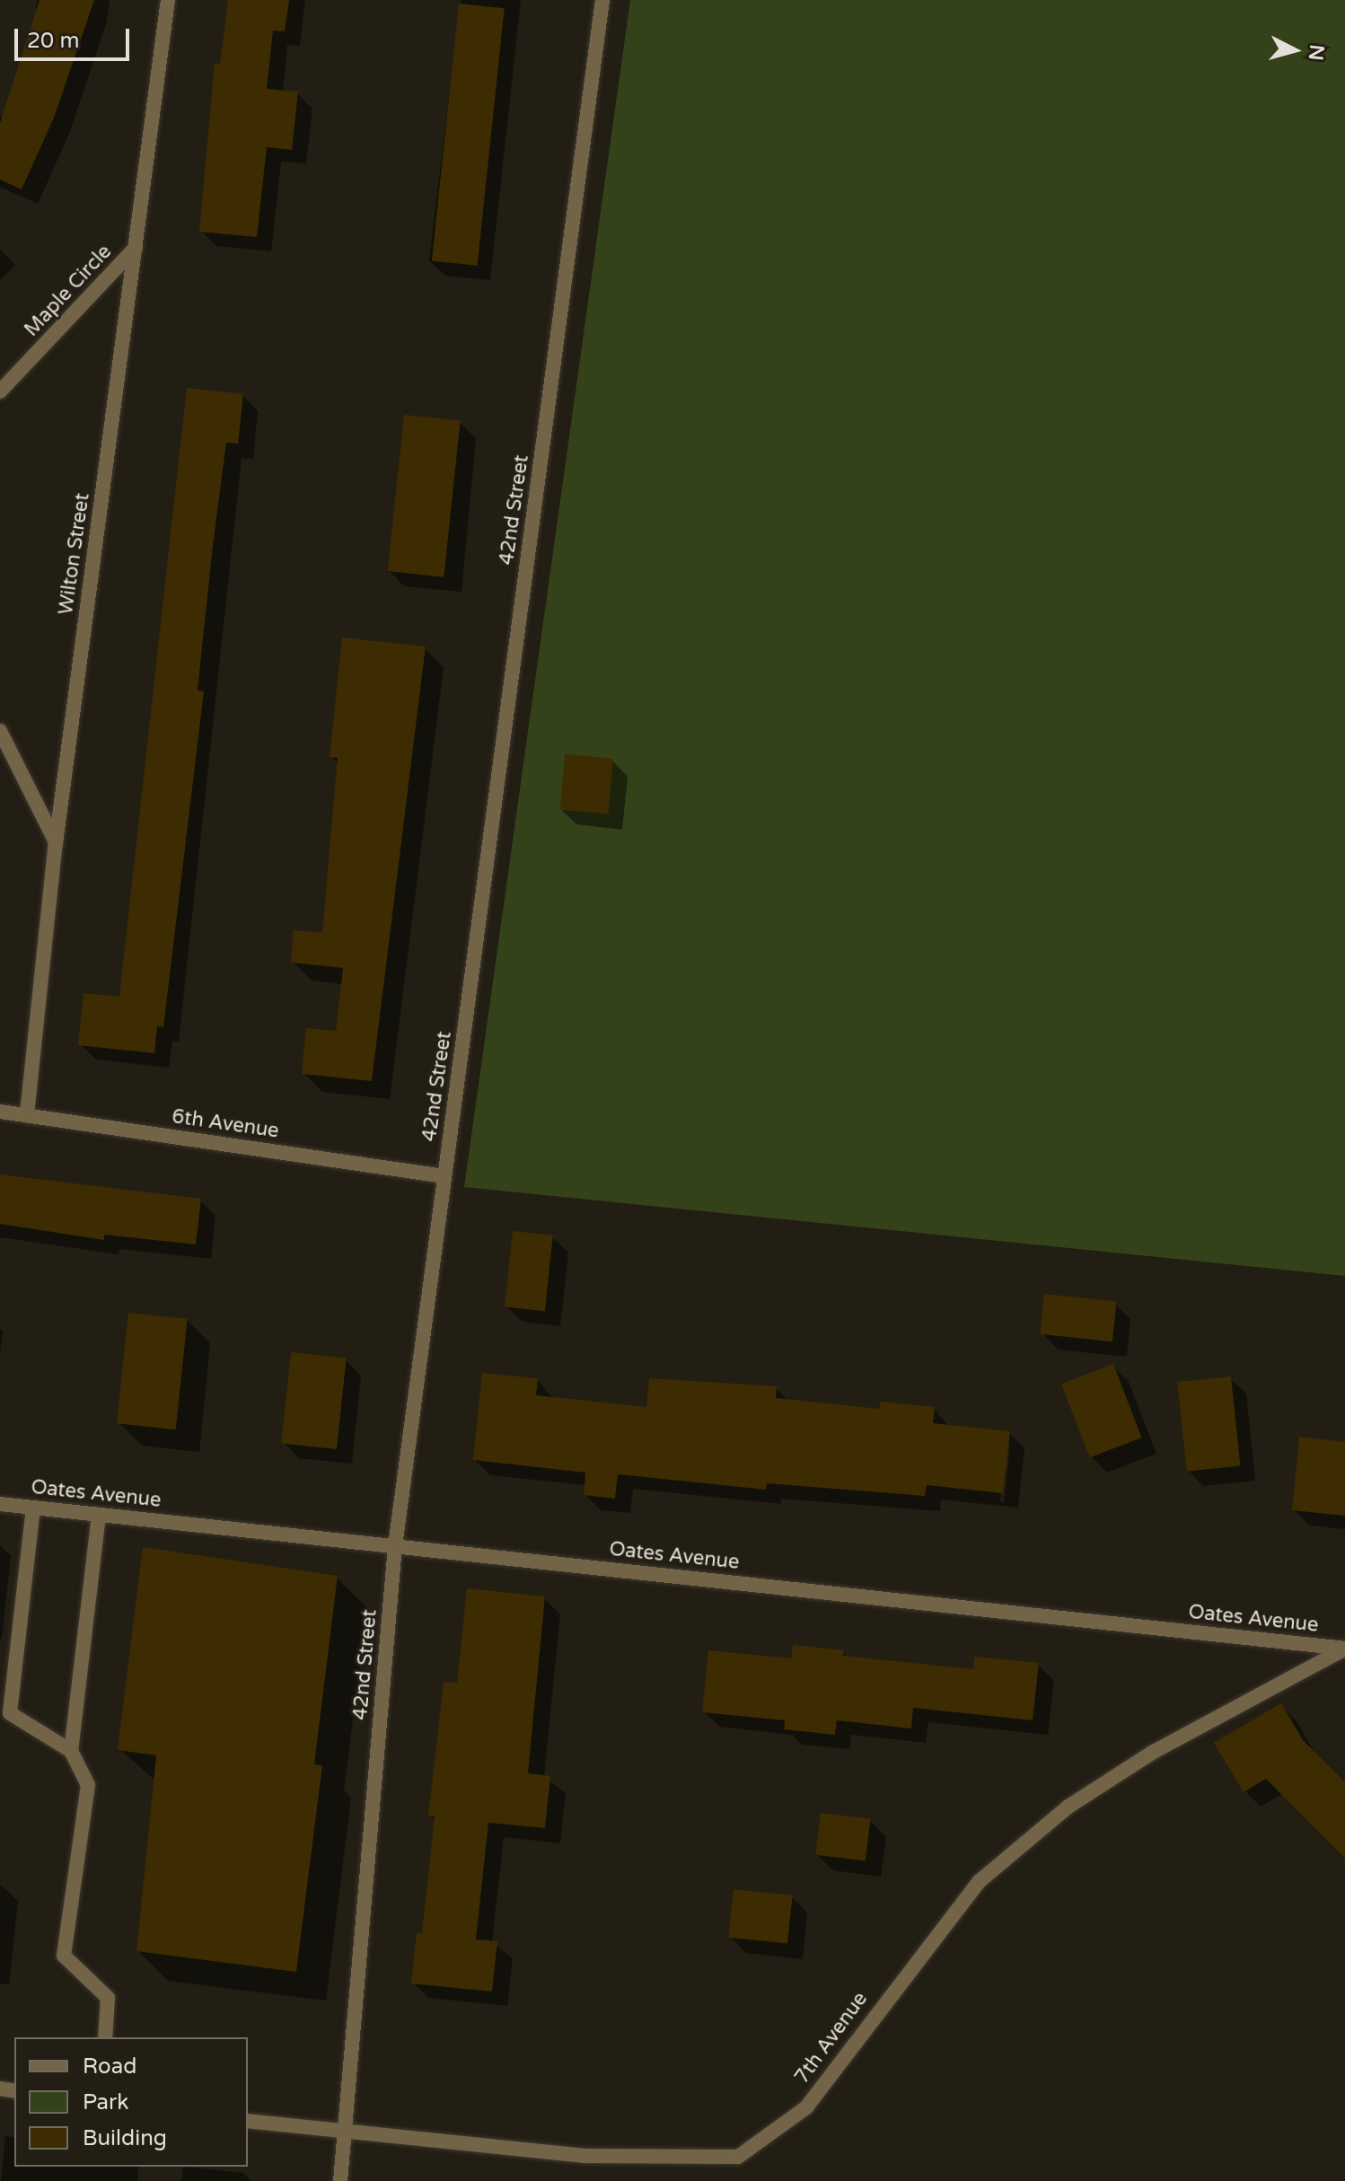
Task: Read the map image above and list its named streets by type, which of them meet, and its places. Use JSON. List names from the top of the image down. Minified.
{"streets":{"street":["Maple Circle","42nd Street","Wilton Street","6th Avenue","Oates Avenue","7th Avenue"]},"crossings":[["Maple Circle","Wilton Street"],["42nd Street","6th Avenue"],["42nd Street","Oates Avenue"],["42nd Street","7th Avenue"],["Wilton Street","6th Avenue"],["Oates Avenue","7th Avenue"]],"legend":["Road","Park","Building"],"scale_bar":"20 m","north":"right"}
